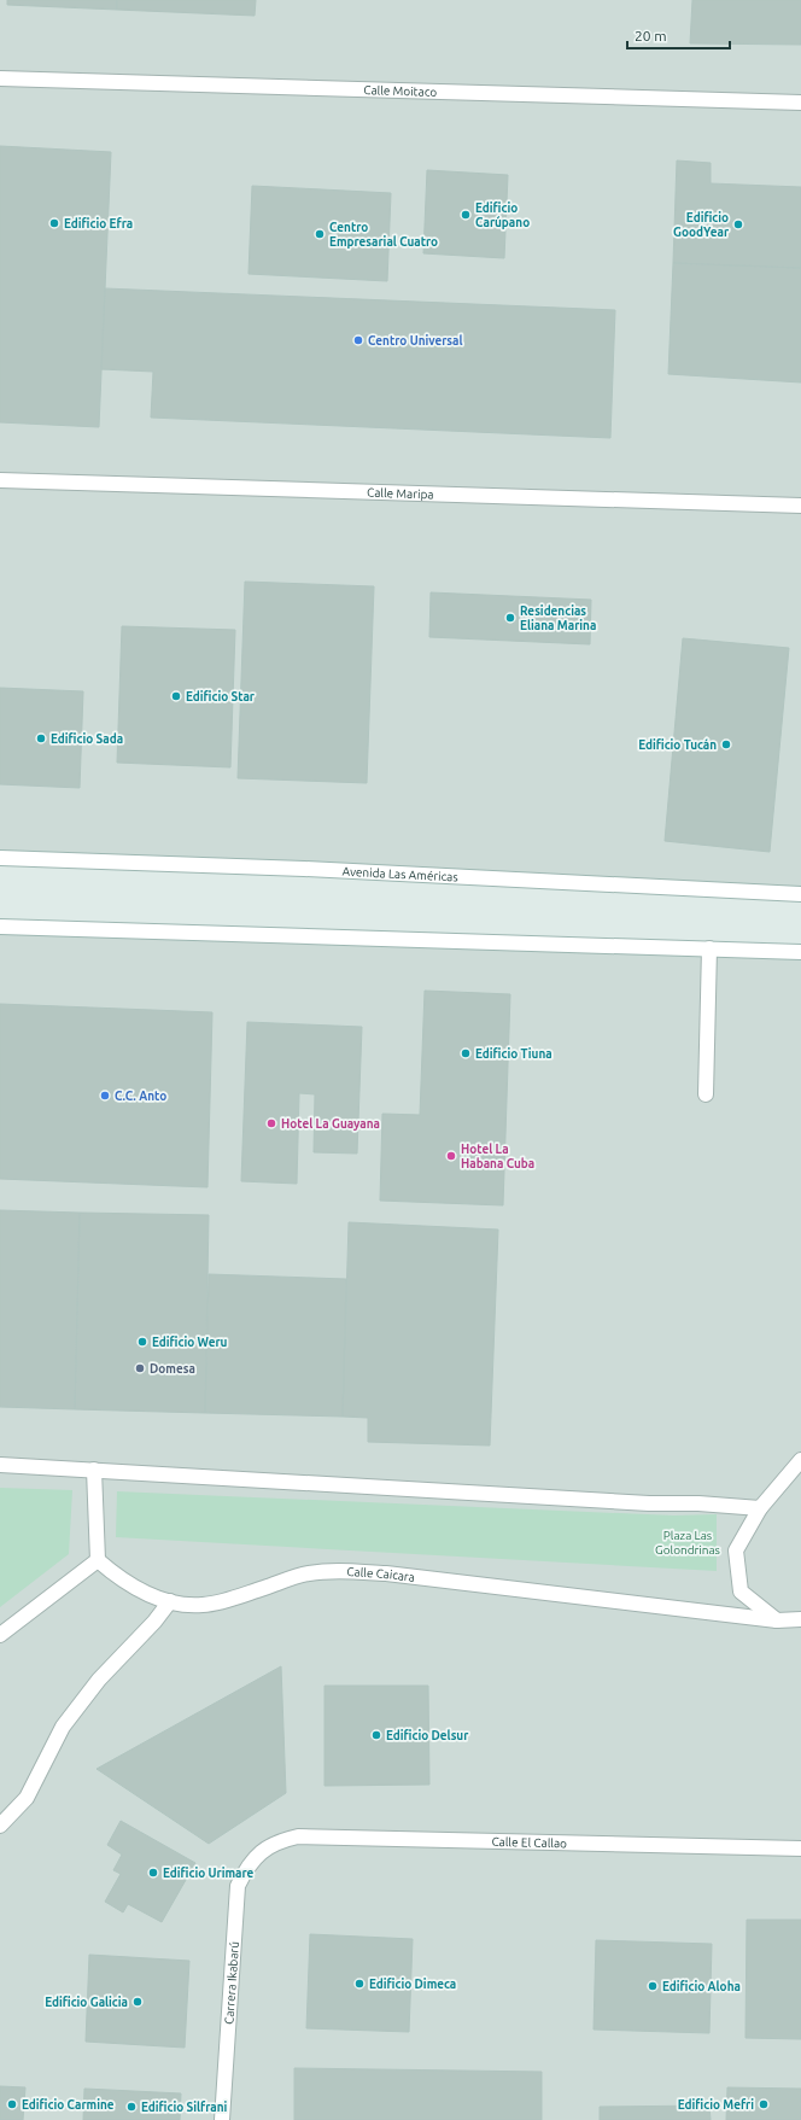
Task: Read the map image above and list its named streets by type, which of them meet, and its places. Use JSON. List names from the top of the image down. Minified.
{"streets":{"street":["Calle Moitaco","Calle Maripa","Avenida Las Américas","Calle Caicara","Calle El Callao","Carrera Ikabarú"]},"crossings":[["Calle El Callao","Carrera Ikabarú"]],"parks":["Plaza Las Golondrinas"],"places":["Edificio Carúpano","Edificio Efra","Edificio GoodYear","Centro Empresarial Cuatro","Centro Universal","Residencias Eliana Marina","Edificio Star","Edificio Sada","Edificio Tucán","Edificio Tiuna","C.C. Anto","Hotel La Guayana","Hotel La Habana Cuba","Edificio Weru","Domesa","Edificio Delsur","Edificio Urimare","Edificio Dimeca","Edificio Aloha","Edificio Galicia","Edificio Carmine","Edificio Mefri","Edificio Silfrani"],"scale_bar":"20 m"}
